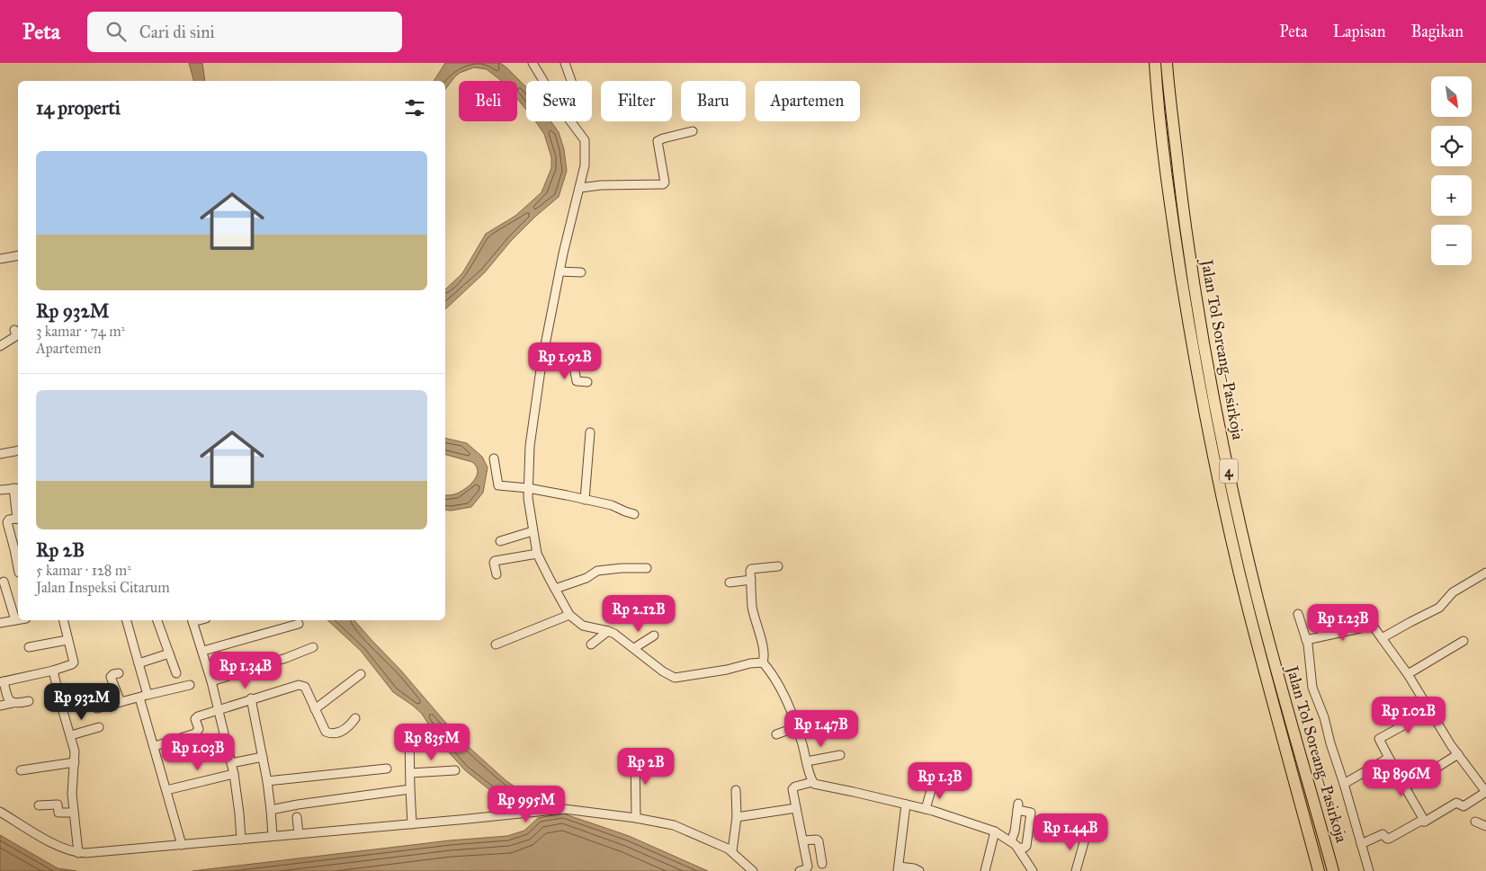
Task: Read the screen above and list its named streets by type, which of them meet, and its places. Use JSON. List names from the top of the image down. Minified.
{"streets":{"highway":["Jalan Tol Soreang–Pasirkoja","4"]},"north":"bottom right","page":{"header":"Peta","search":"Cari di sini","nav":["Peta","Lapisan","Bagikan"],"map_buttons":["+","−"],"chip":["Beli","Sewa","Filter","Baru","Apartemen"],"heading":"14 properti","list":[{"name":"Rp 932M","note":"3 kamar · 74 m² · Apartemen"},{"name":"Rp 2B","note":"5 kamar · 128 m² · Jalan Inspeksi Citarum"}],"price":["Rp 1.92B","Rp 2.12B","Rp 1.23B","Rp 1.34B","Rp 932M","Rp 1.02B","Rp 1.47B","Rp 835M","Rp 1.03B","Rp 2B","Rp 896M","Rp 1.3B","Rp 995M","Rp 1.44B"]}}
